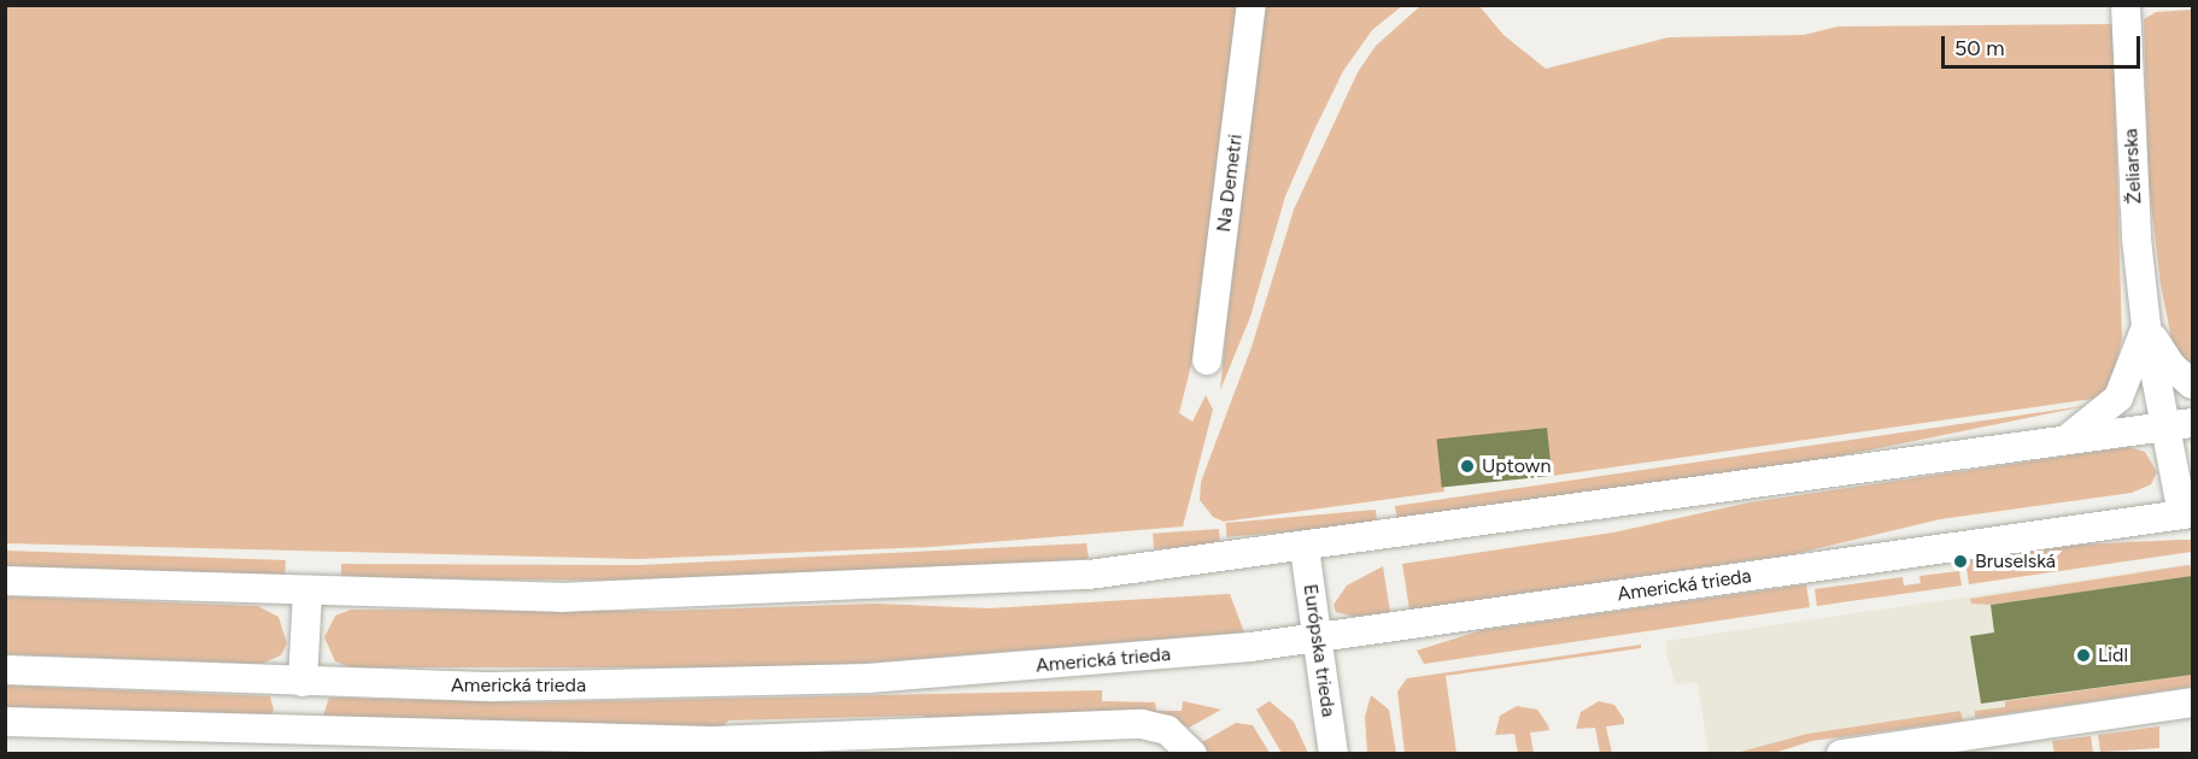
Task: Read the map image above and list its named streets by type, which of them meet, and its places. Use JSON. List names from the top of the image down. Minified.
{"streets":{"street":["Želiarska","Na Demetri","Americká trieda","Európska trieda"]},"crossings":[["Želiarska","Americká trieda"],["Americká trieda","Európska trieda"]],"places":["Uptown","Bruselská","Lidl"],"scale_bar":"50 m"}
